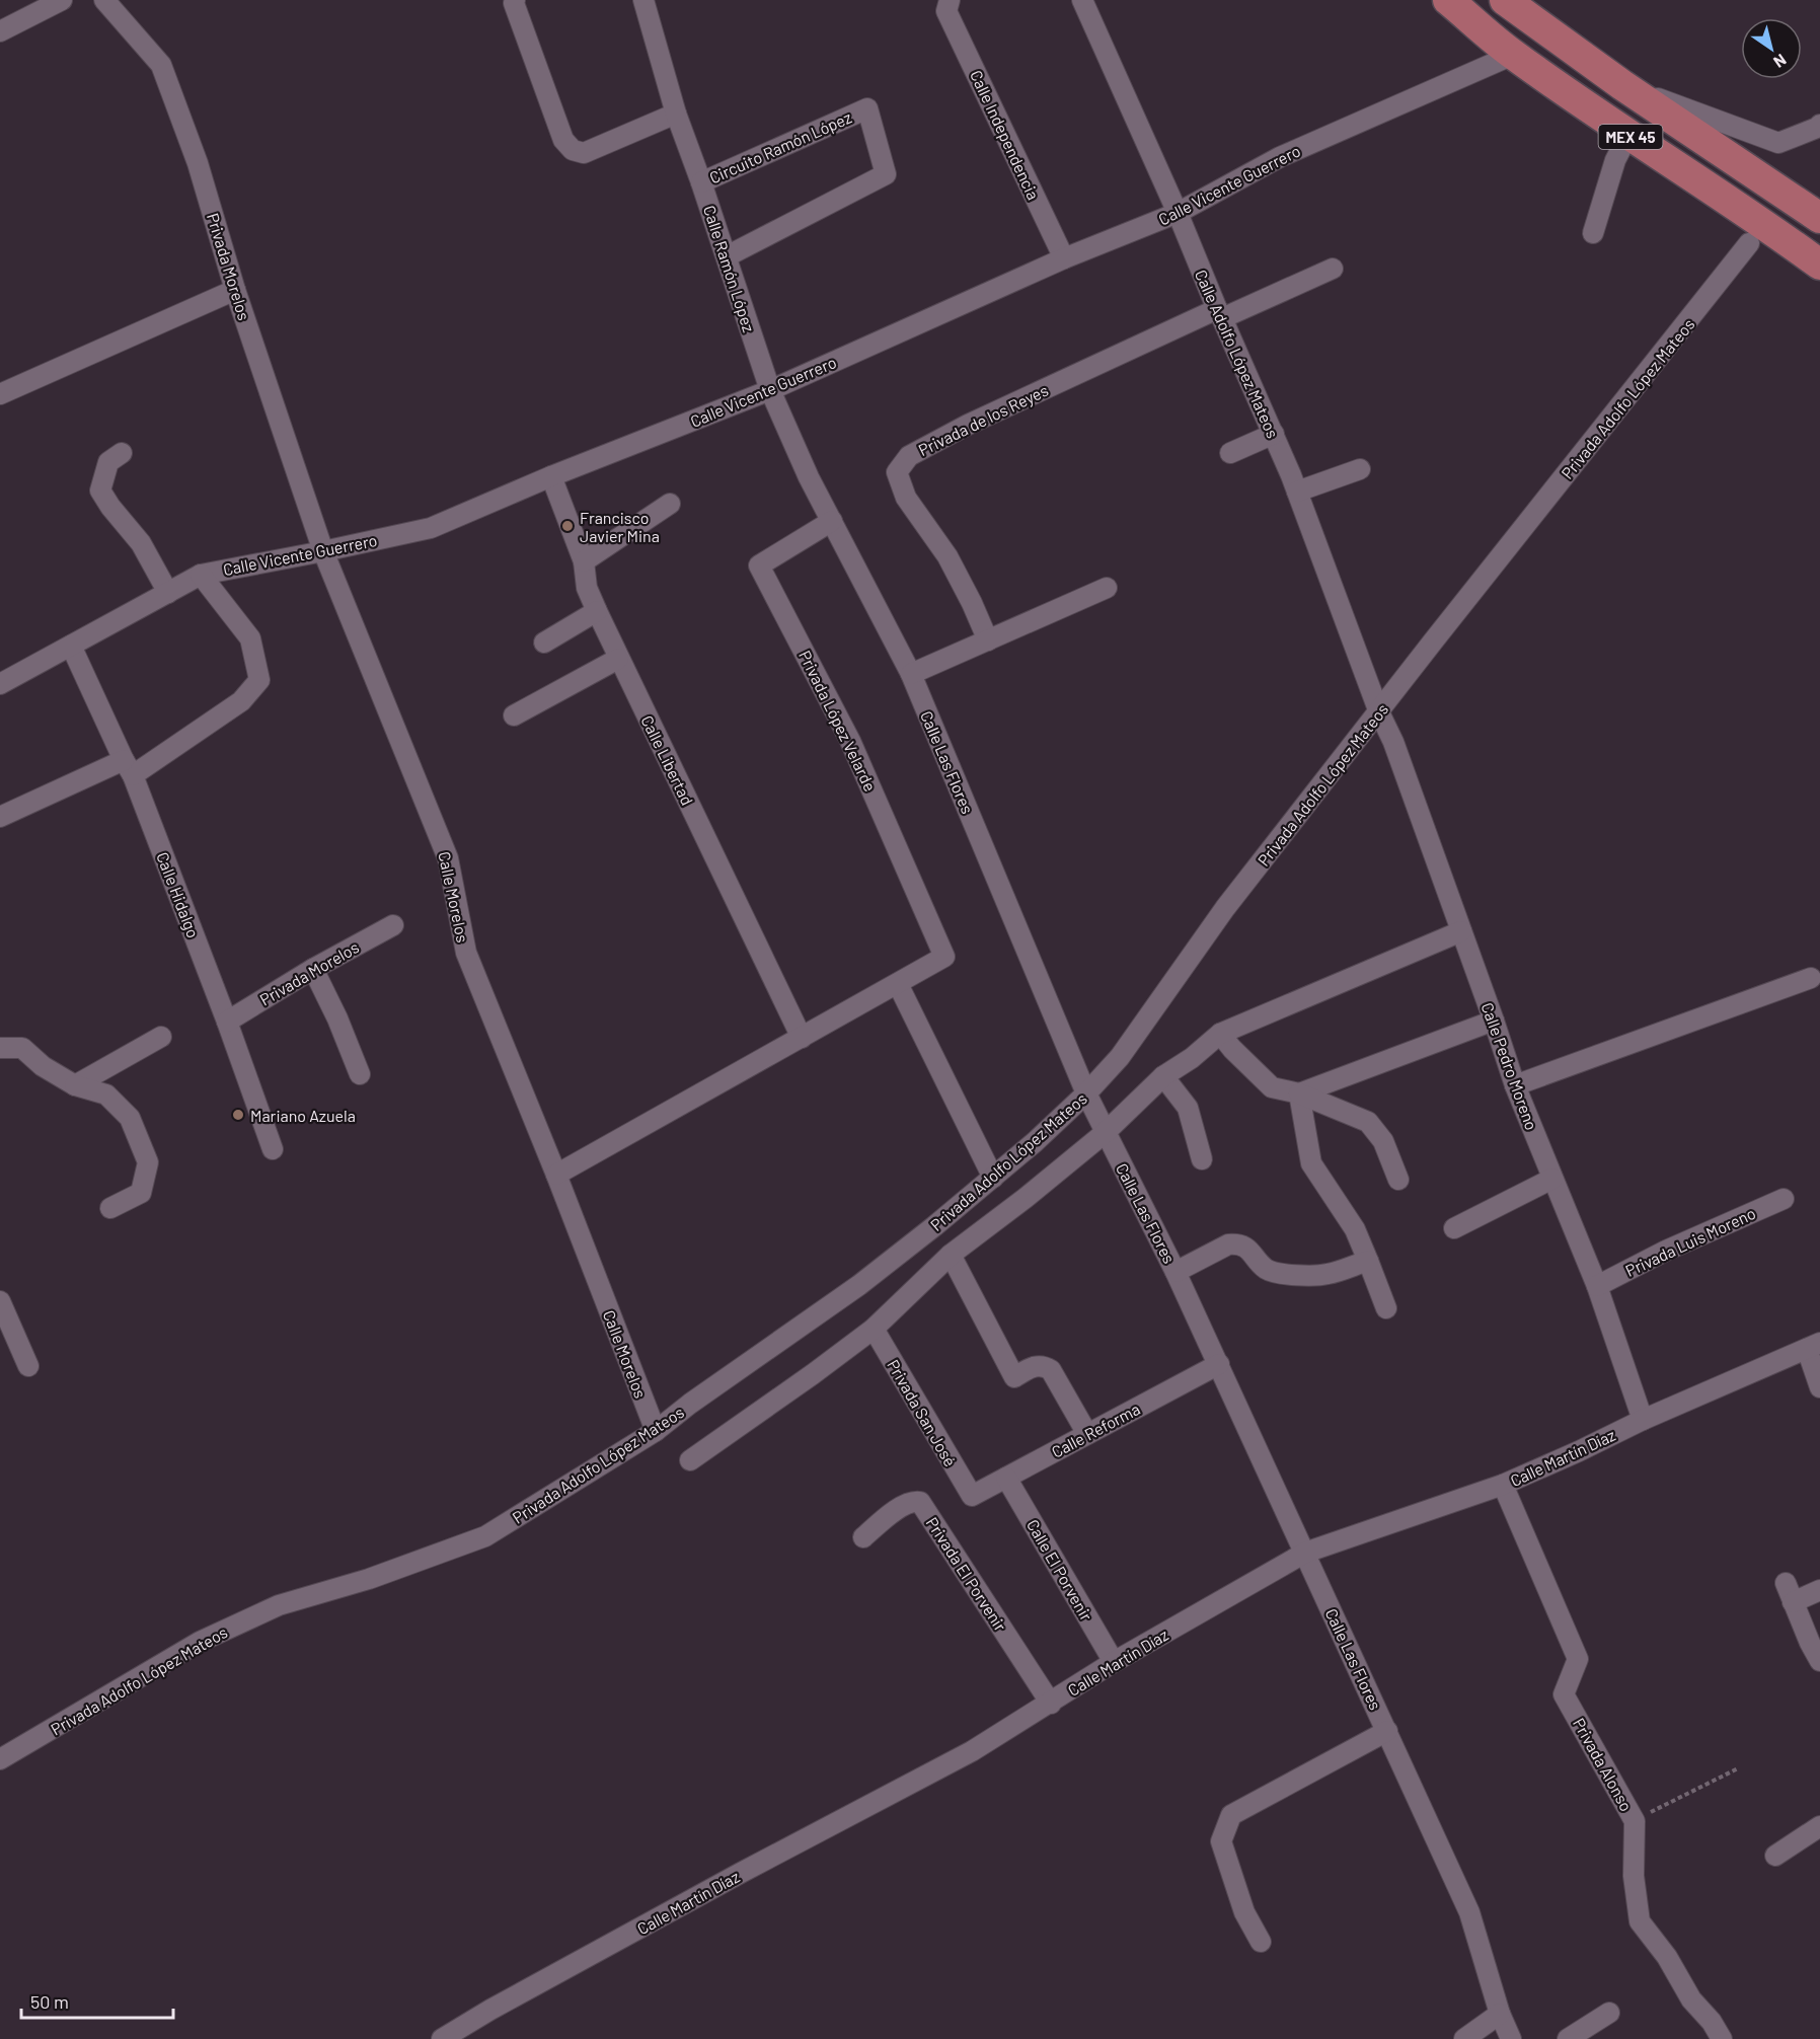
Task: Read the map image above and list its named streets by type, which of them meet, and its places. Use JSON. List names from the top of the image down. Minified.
{"streets":{"main road":["MEX 45"],"street":["Calle Independencia","Circuito Ramón López","Calle Vicente Guerrero","Privada Morelos","Calle Ramón López","Calle Adolfo López Mateos","Privada Adolfo López Mateos","Privada de los Reyes","Privada López Velarde","Calle Libertad","Calle Las Flores","Calle Hidalgo","Calle Morelos","Calle Pedro Moreno","Privada Luis Moreno","Privada San José","Calle Reforma","Calle Martín Díaz","Calle El Porvenir","Privada El Porvenir","Privada Alonso"]},"crossings":[["Calle Independencia","Calle Vicente Guerrero"],["MEX 45","Calle Vicente Guerrero"],["Circuito Ramón López","Calle Ramón López"],["Calle Vicente Guerrero","Privada Morelos"],["Calle Vicente Guerrero","Calle Ramón López"],["Calle Vicente Guerrero","Calle Adolfo López Mateos"],["Calle Vicente Guerrero","Calle Libertad"],["Calle Vicente Guerrero","Calle Las Flores"],["Calle Vicente Guerrero","Calle Hidalgo"],["Calle Vicente Guerrero","Calle Morelos"],["Privada Morelos","Calle Hidalgo"],["Privada Morelos","Calle Morelos"],["Calle Ramón López","Calle Las Flores"],["Calle Adolfo López Mateos","Privada Adolfo López Mateos"],["Calle Adolfo López Mateos","Privada de los Reyes"],["Calle Adolfo López Mateos","Calle Pedro Moreno"],["Privada Adolfo López Mateos","Calle Las Flores"],["Privada Adolfo López Mateos","Calle Morelos"],["Privada Adolfo López Mateos","Calle Pedro Moreno"],["Privada López Velarde","Calle Las Flores"],["Calle Las Flores","Calle Reforma"],["Calle Las Flores","Calle Martín Díaz"],["Calle Pedro Moreno","Privada Luis Moreno"],["Calle Pedro Moreno","Calle Martín Díaz"],["Privada San José","Calle Reforma"],["Calle Reforma","Calle El Porvenir"],["Calle Martín Díaz","Calle El Porvenir"],["Calle Martín Díaz","Privada El Porvenir"],["Calle Martín Díaz","Privada Alonso"]],"places":["Francisco Javier Mina","Mariano Azuela"],"scale_bar":"50 m","north":"bottom right"}
